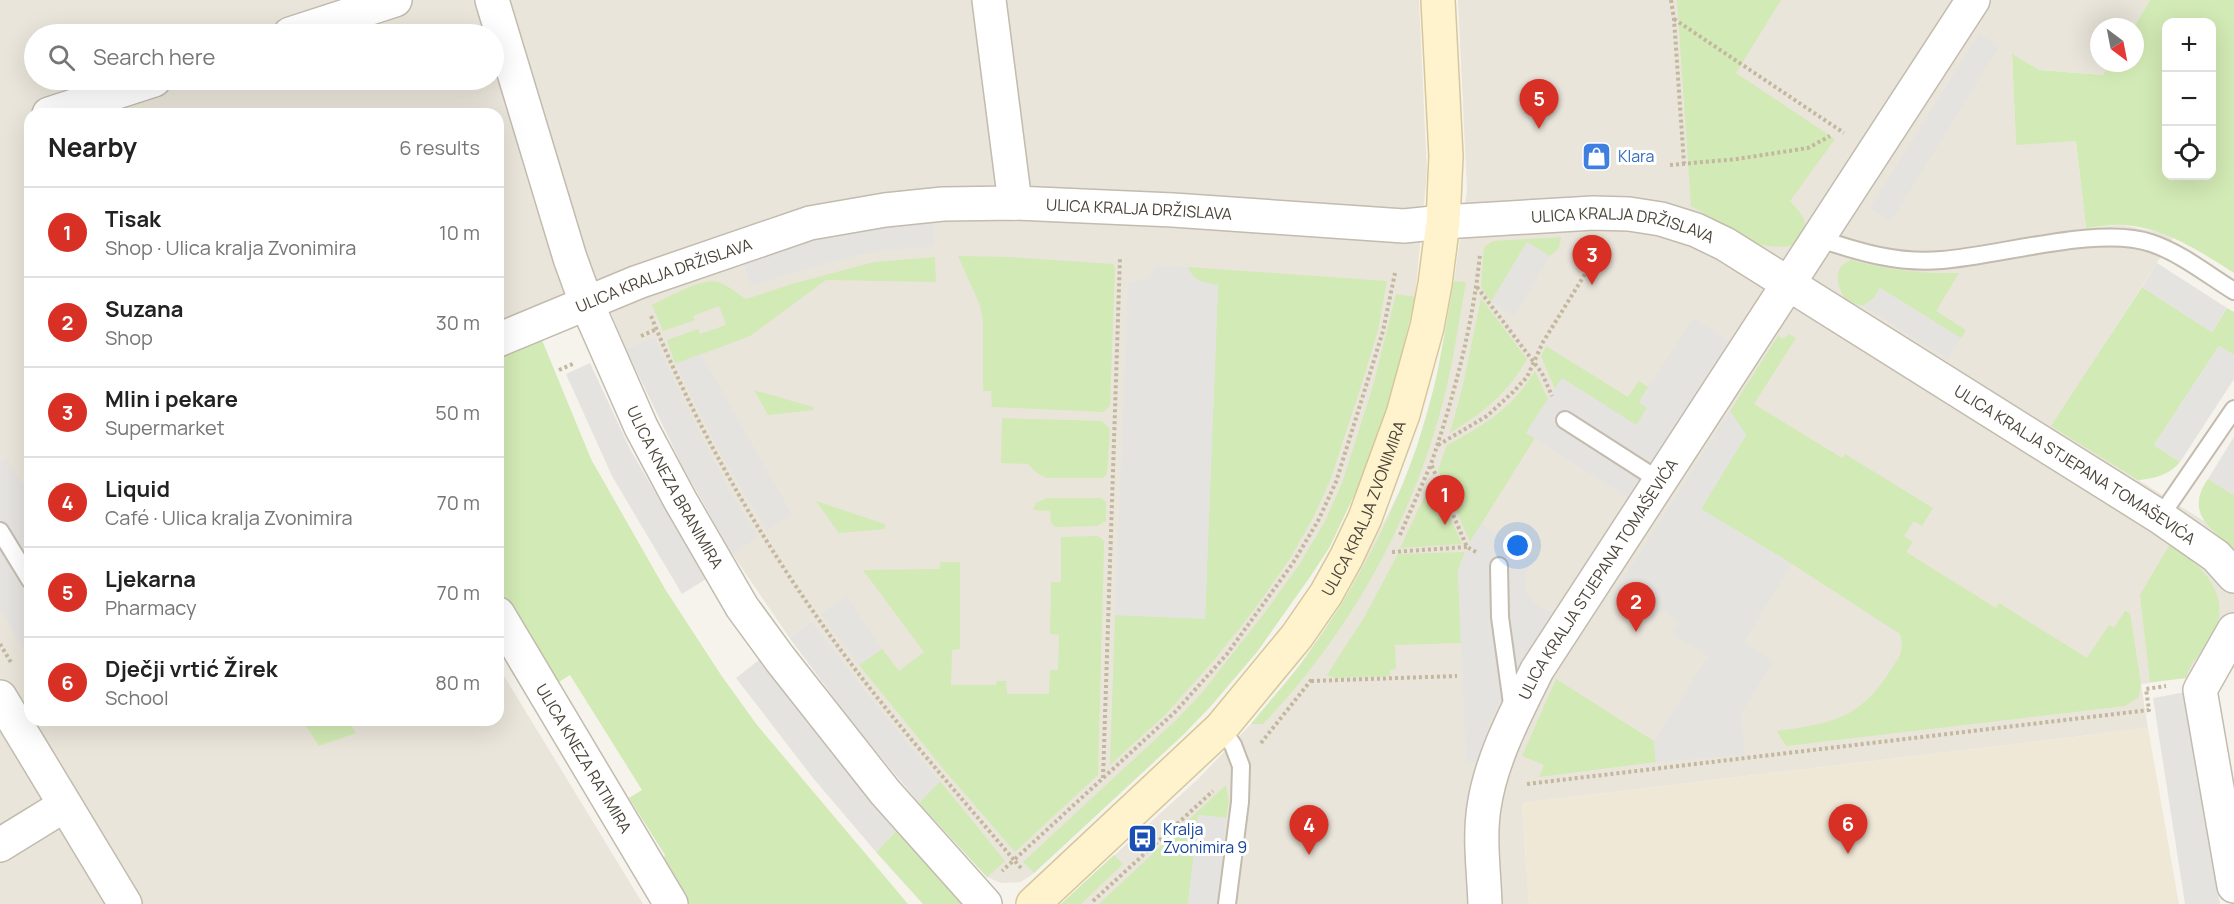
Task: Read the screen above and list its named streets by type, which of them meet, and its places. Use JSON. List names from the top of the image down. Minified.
{"streets":{"main road":["ULICA KRALJA ZVONIMIRA"],"street":["ULICA KRALJA DRŽISLAVA","ULICA KRALJA STJEPANA TOMAŠEVIĆA","ULICA KNEZA BRANIMIRA","ULICA KNEZA RATIMIRA"]},"crossings":[["ULICA KRALJA DRŽISLAVA","ULICA KRALJA STJEPANA TOMAŠEVIĆA"],["ULICA KRALJA DRŽISLAVA","ULICA KNEZA BRANIMIRA"],["ULICA KRALJA DRŽISLAVA","ULICA KRALJA ZVONIMIRA"]],"places":{"shop":["Klara"],"bus stop":["Kralja Zvonimira 9"]},"north":"bottom right","page":{"map_buttons":["+","−"],"search":"Search here","pins":["5","3","1","2","6","4"],"heading":["Nearby","6 results"],"list":[{"mark":"1","name":"Tisak","note":"Shop · Ulica kralja Zvonimira","value":"10 m"},{"mark":"2","name":"Suzana","note":"Shop","value":"30 m"},{"mark":"3","name":"Mlin i pekare","note":"Supermarket","value":"50 m"},{"mark":"4","name":"Liquid","note":"Café · Ulica kralja Zvonimira","value":"70 m"},{"mark":"5","name":"Ljekarna","note":"Pharmacy","value":"70 m"},{"mark":"6","name":"Dječji vrtić Žirek","note":"School","value":"80 m"}]}}
